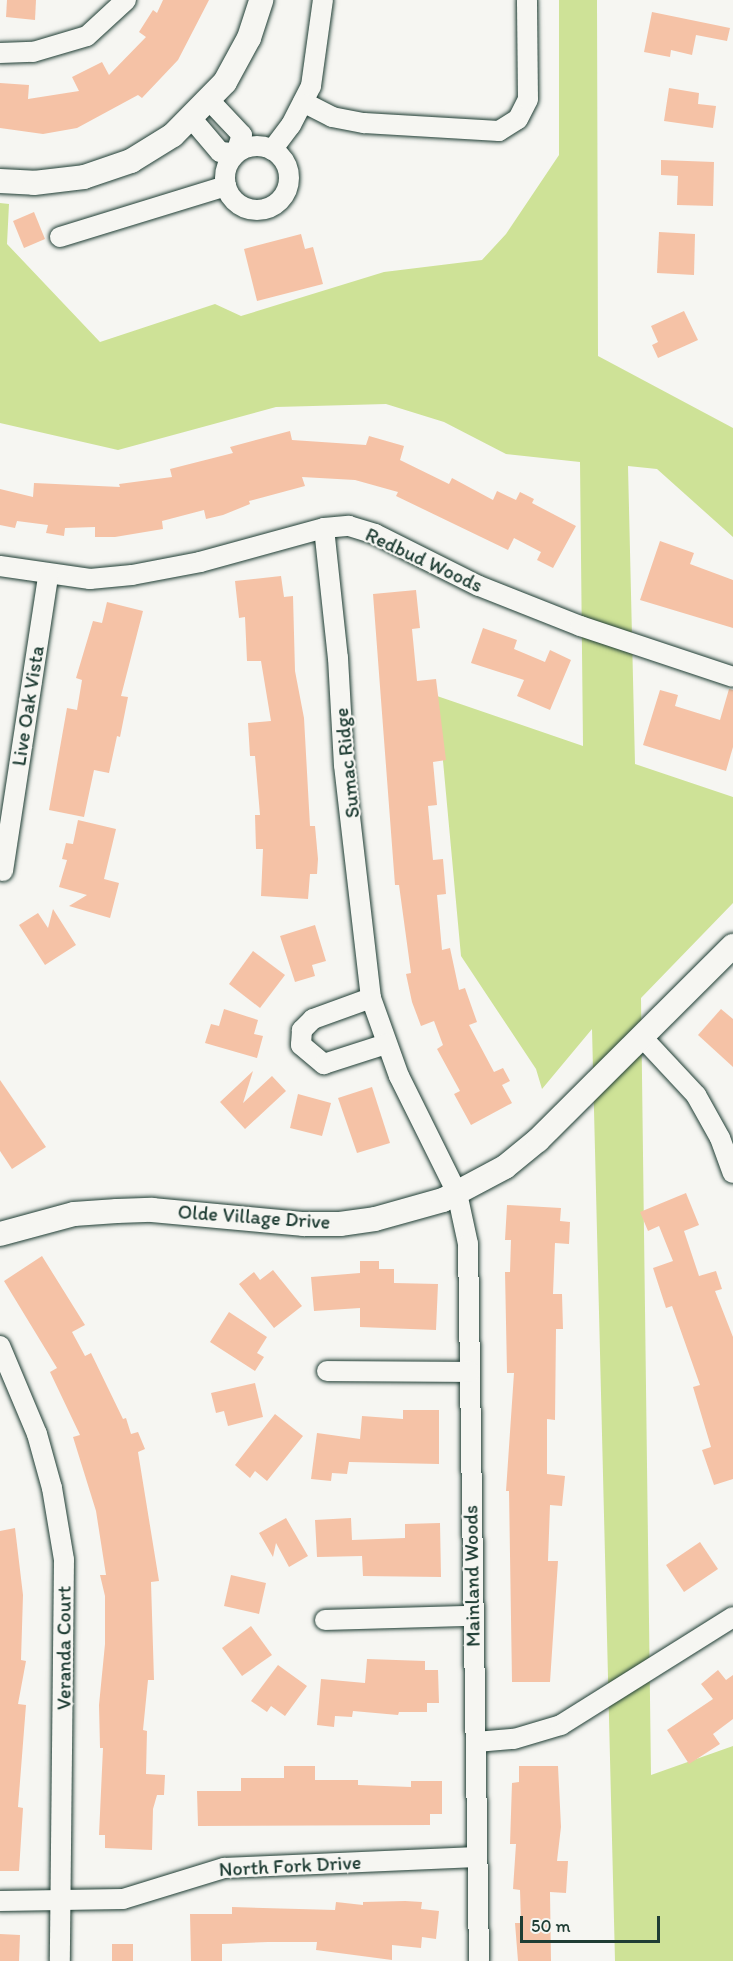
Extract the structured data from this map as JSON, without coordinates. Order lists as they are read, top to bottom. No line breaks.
{"streets":{"street":["Redbud Woods","Live Oak Vista","Sumac Ridge","Olde Village Drive","Mainland Woods","Veranda Court","North Fork Drive"]},"crossings":[["Redbud Woods","Live Oak Vista"],["Redbud Woods","Sumac Ridge"],["Sumac Ridge","Olde Village Drive"],["Sumac Ridge","Mainland Woods"],["Olde Village Drive","Mainland Woods"],["Mainland Woods","North Fork Drive"],["Veranda Court","North Fork Drive"]],"scale_bar":"50 m"}
